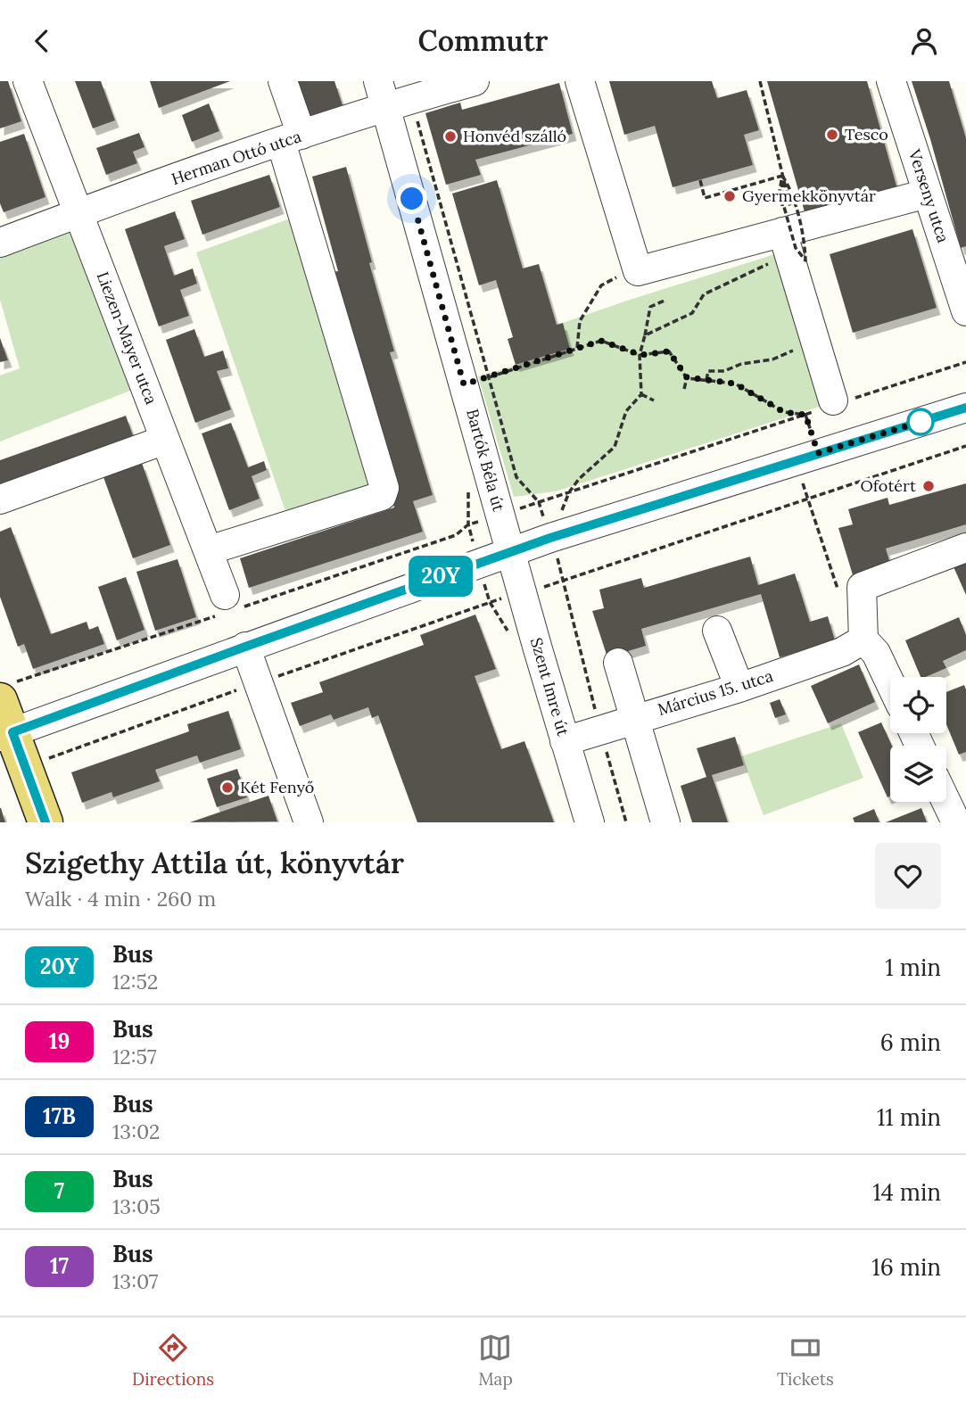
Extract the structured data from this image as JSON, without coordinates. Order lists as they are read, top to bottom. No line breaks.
{"streets":{"street":["Herman Ottó utca","Verseny utca","Liezen-Mayer utca","Bartók Béla út","Szent Imre út","Március 15. utca"]},"crossings":[["Herman Ottó utca","Liezen-Mayer utca"],["Herman Ottó utca","Bartók Béla út"],["Bartók Béla út","Szent Imre út"],["Szent Imre út","Március 15. utca"]],"places":["Tesco","Honvéd szálló","Gyermekkönyvtár","Ofotért","Két Fenyő"],"lines":["bus line 20Y"],"page":{"header":"Commutr","on_map":"20Y","heading":["Szigethy Attila út, könyvtár","Walk · 4 min · 260 m"],"list":[{"mark":"20Y","name":"Bus","note":"12:52","value":"1 min"},{"mark":"19","name":"Bus","note":"12:57","value":"6 min"},{"mark":"17B","name":"Bus","note":"13:02","value":"11 min"},{"mark":"7","name":"Bus","note":"13:05","value":"14 min"},{"mark":"17","name":"Bus","note":"13:07","value":"16 min"}],"tabs":["Directions","Map","Tickets"]}}
